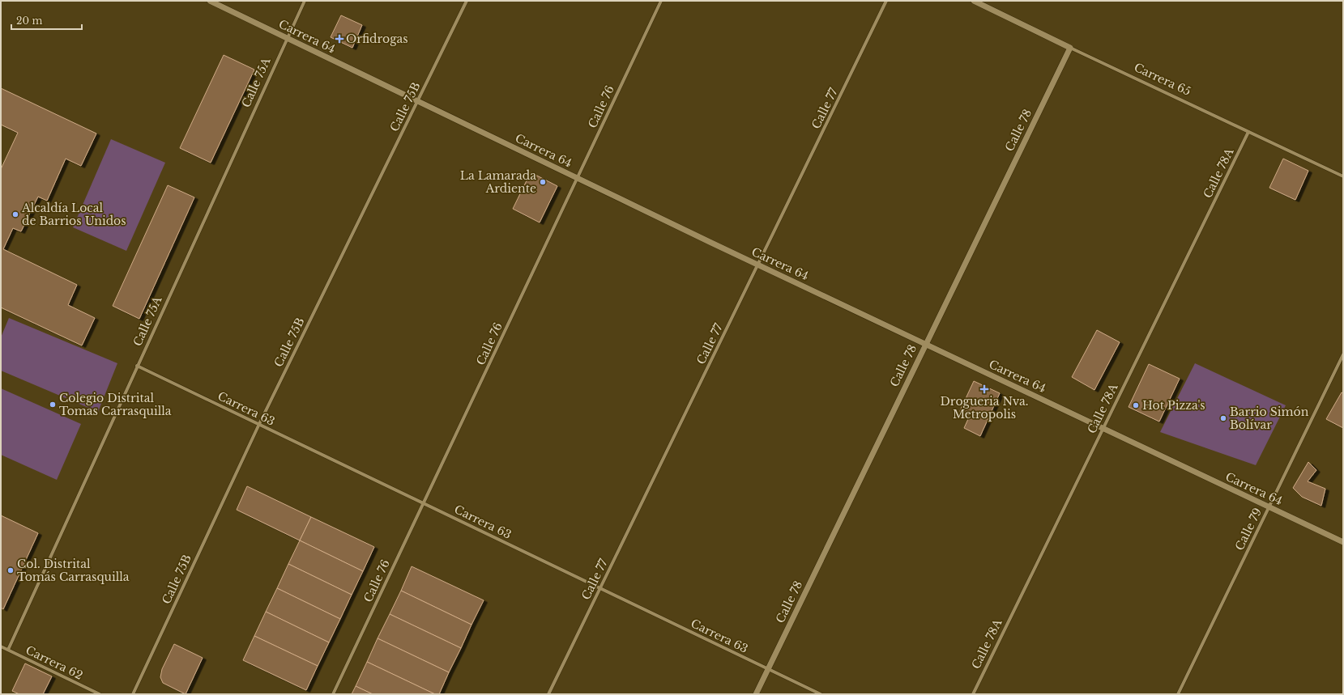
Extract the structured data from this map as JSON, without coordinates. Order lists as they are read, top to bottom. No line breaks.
{"streets":{"street":["Carrera 64","Carrera 65","Calle 75A","Calle 75B","Calle 76","Calle 77","Calle 78","Calle 78A","Carrera 63","Calle 79","Carrera 62"]},"crossings":[["Carrera 64","Calle 75A"],["Carrera 64","Calle 75B"],["Carrera 64","Calle 76"],["Carrera 64","Calle 77"],["Carrera 64","Calle 78"],["Carrera 64","Calle 78A"],["Carrera 64","Calle 79"],["Carrera 65","Calle 78"],["Carrera 65","Calle 78A"],["Calle 75A","Carrera 63"],["Calle 75A","Carrera 62"],["Calle 75B","Carrera 63"],["Calle 76","Carrera 63"],["Calle 77","Carrera 63"],["Calle 78","Carrera 63"]],"places":{"health":["Orfidrogas","Drogueria Nva. Metropolis"],"other":["La Lamarada Ardiente","Alcaldía Local de Barrios Unidos","Colegio Distrital Tomas Carrasquilla","Hot Pizza's","Barrio Simón Bolívar","Col. Distrital Tomás Carrasquilla"]},"scale_bar":"20 m"}
